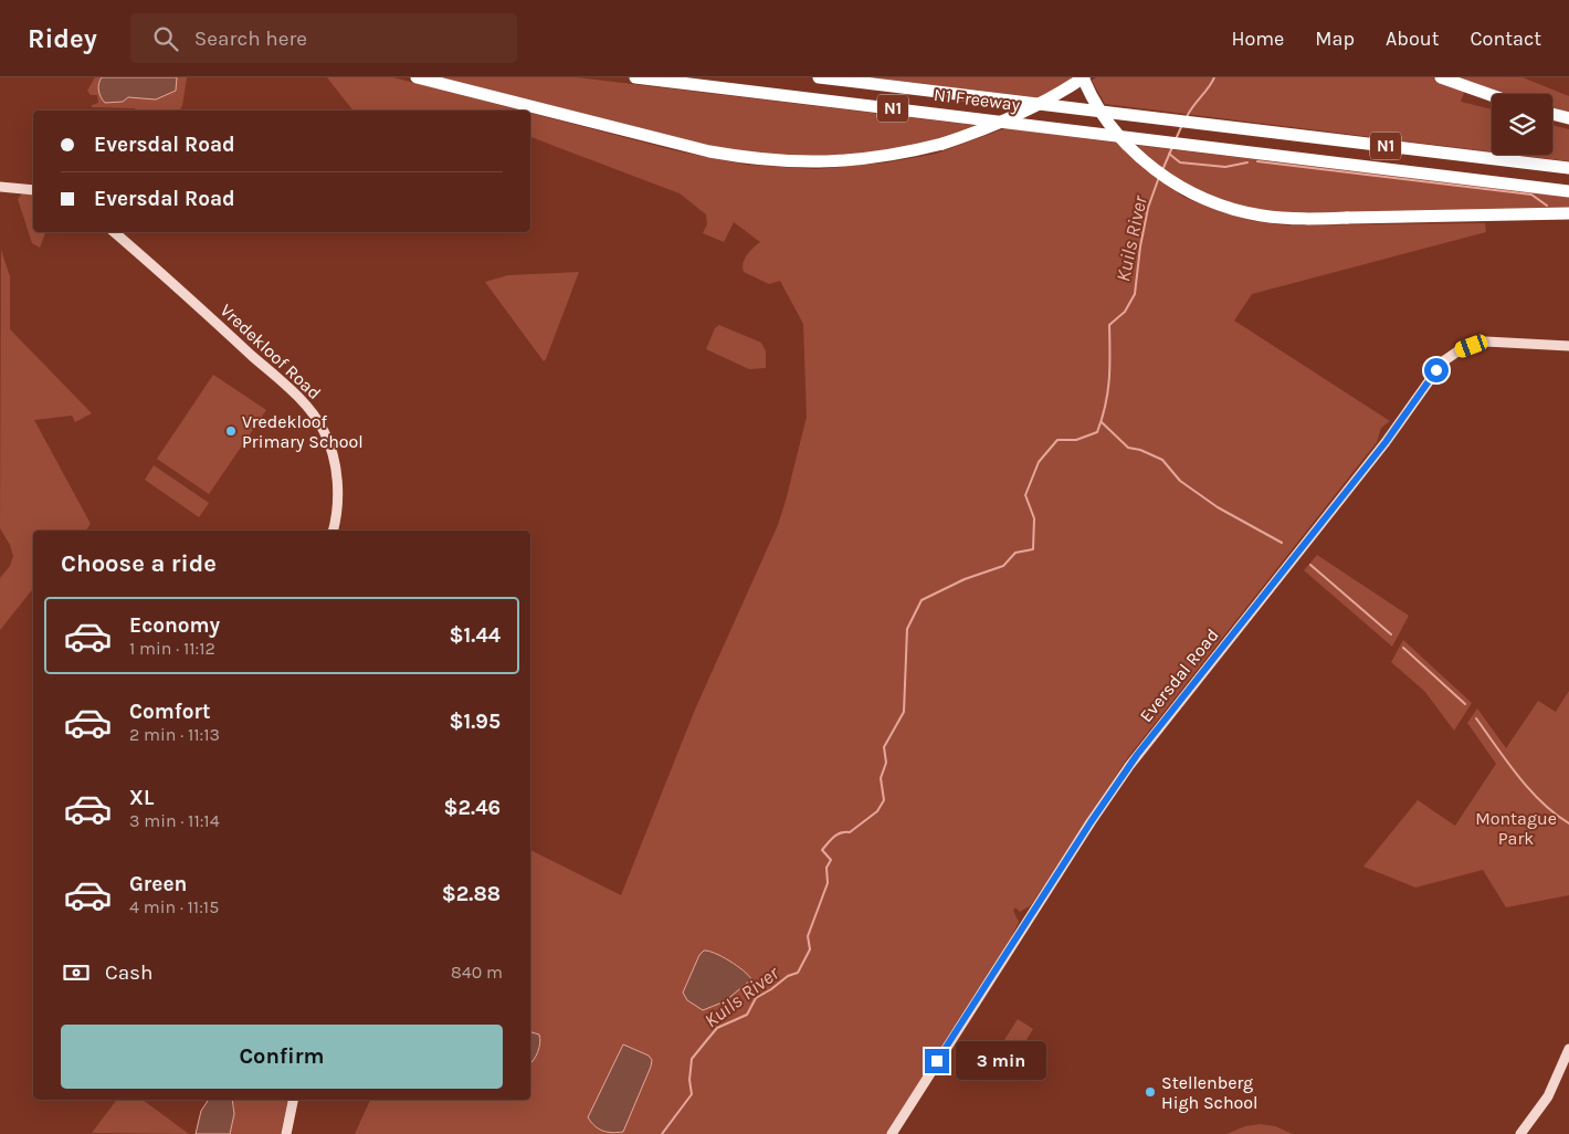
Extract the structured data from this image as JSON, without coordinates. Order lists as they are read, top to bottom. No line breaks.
{"streets":{"highway":["N1 Freeway","N1"],"main road":["Vredekloof Road","Eversdal Road"]},"water":["Kuils River"],"parks":["Montague Park"],"places":["Vredekloof Primary School","Stellenberg High School"],"page":{"header":"Ridey","search":"Search here","nav":["Home","Map","About","Contact"],"banner":["Eversdal Road","Eversdal Road"],"heading":"Choose a ride","list":[{"name":"Economy","note":"1 min · 11:12","value":"$1.44"},{"name":"Comfort","note":"2 min · 11:13","value":"$1.95"},{"name":"XL","note":"3 min · 11:14","value":"$2.46"},{"name":"Green","note":"4 min · 11:15","value":"$2.88"}],"pay":["Cash","840 m"],"buttons":"Confirm","bubble":"3 min"}}
